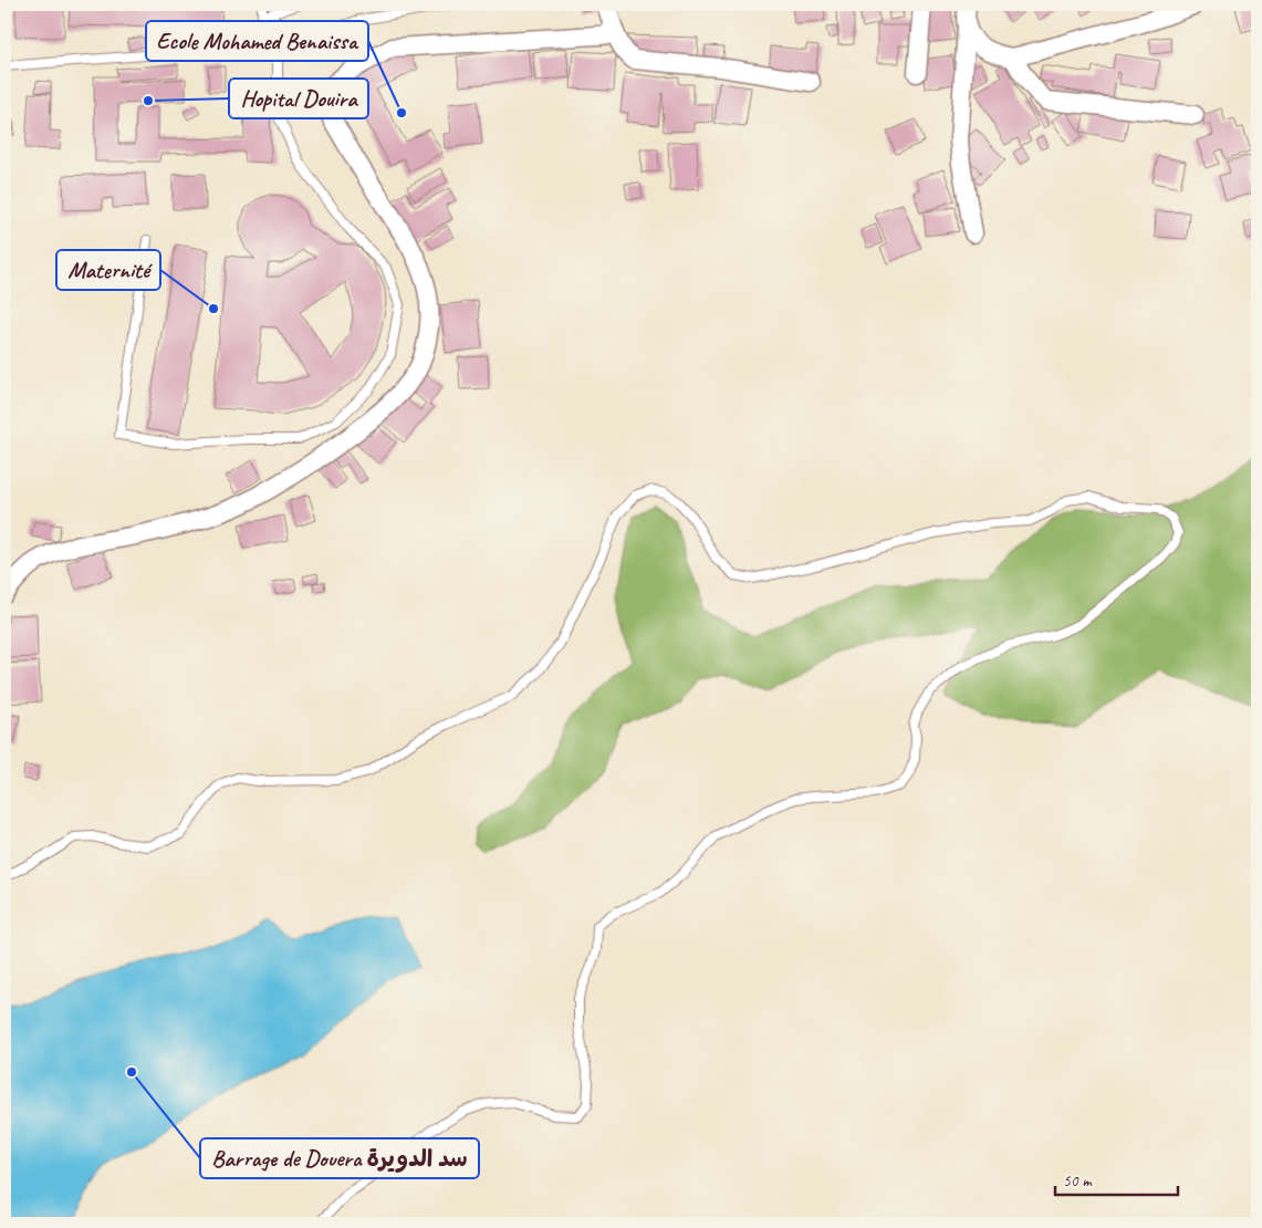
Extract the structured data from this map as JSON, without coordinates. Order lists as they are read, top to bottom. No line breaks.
{"places":["Hopital Douira","Ecole Mohamed Benaissa","Maternité","Barrage de Douera سد الدويرة"],"scale_bar":"50 m"}
